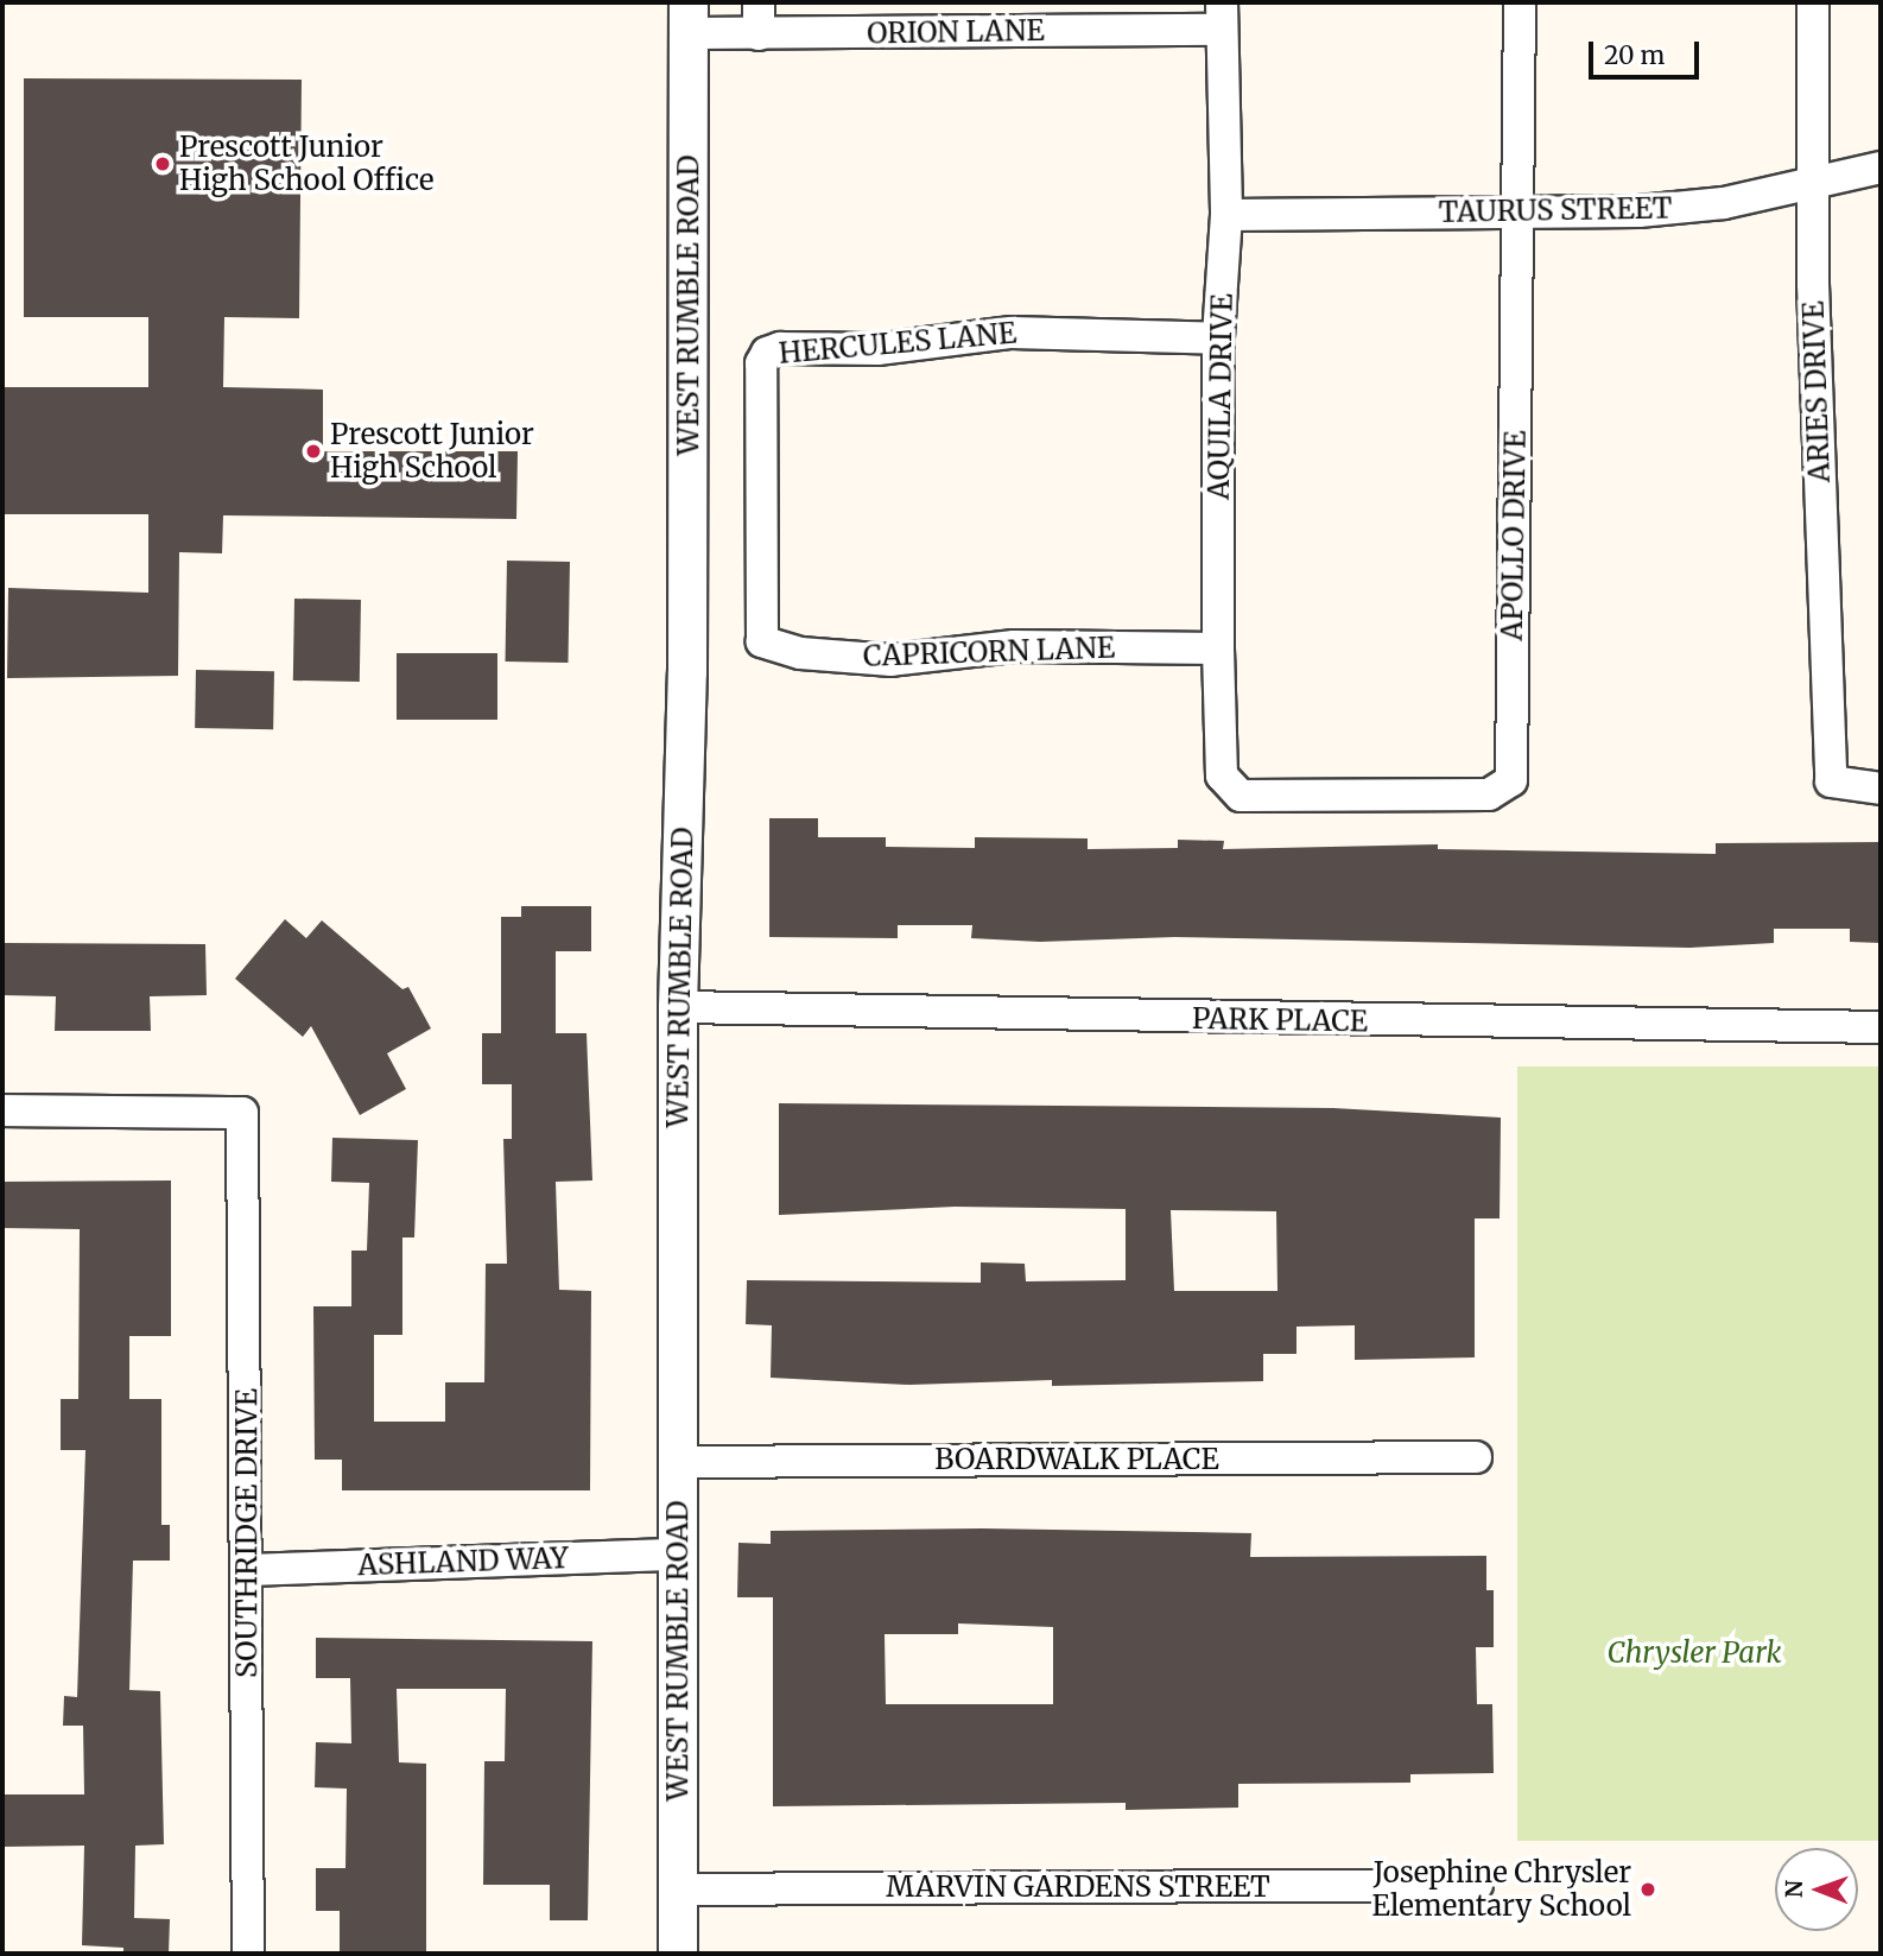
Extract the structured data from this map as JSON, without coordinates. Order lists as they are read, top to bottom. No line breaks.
{"streets":{"street":["ORION LANE","TAURUS STREET","WEST RUMBLE ROAD","HERCULES LANE","ARIES DRIVE","AQUILA DRIVE","APOLLO DRIVE","CAPRICORN LANE","PARK PLACE","BOARDWALK PLACE","SOUTHRIDGE DRIVE","ASHLAND WAY","MARVIN GARDENS STREET"]},"crossings":[["ORION LANE","WEST RUMBLE ROAD"],["ORION LANE","AQUILA DRIVE"],["TAURUS STREET","ARIES DRIVE"],["TAURUS STREET","AQUILA DRIVE"],["TAURUS STREET","APOLLO DRIVE"],["WEST RUMBLE ROAD","PARK PLACE"],["WEST RUMBLE ROAD","BOARDWALK PLACE"],["WEST RUMBLE ROAD","ASHLAND WAY"],["WEST RUMBLE ROAD","MARVIN GARDENS STREET"],["HERCULES LANE","AQUILA DRIVE"],["HERCULES LANE","CAPRICORN LANE"],["AQUILA DRIVE","APOLLO DRIVE"],["AQUILA DRIVE","CAPRICORN LANE"],["SOUTHRIDGE DRIVE","ASHLAND WAY"]],"parks":["Chrysler Park"],"places":["Prescott Junior High School Office","Prescott Junior High School","Josephine Chrysler Elementary School"],"scale_bar":"20 m","north":"left"}
